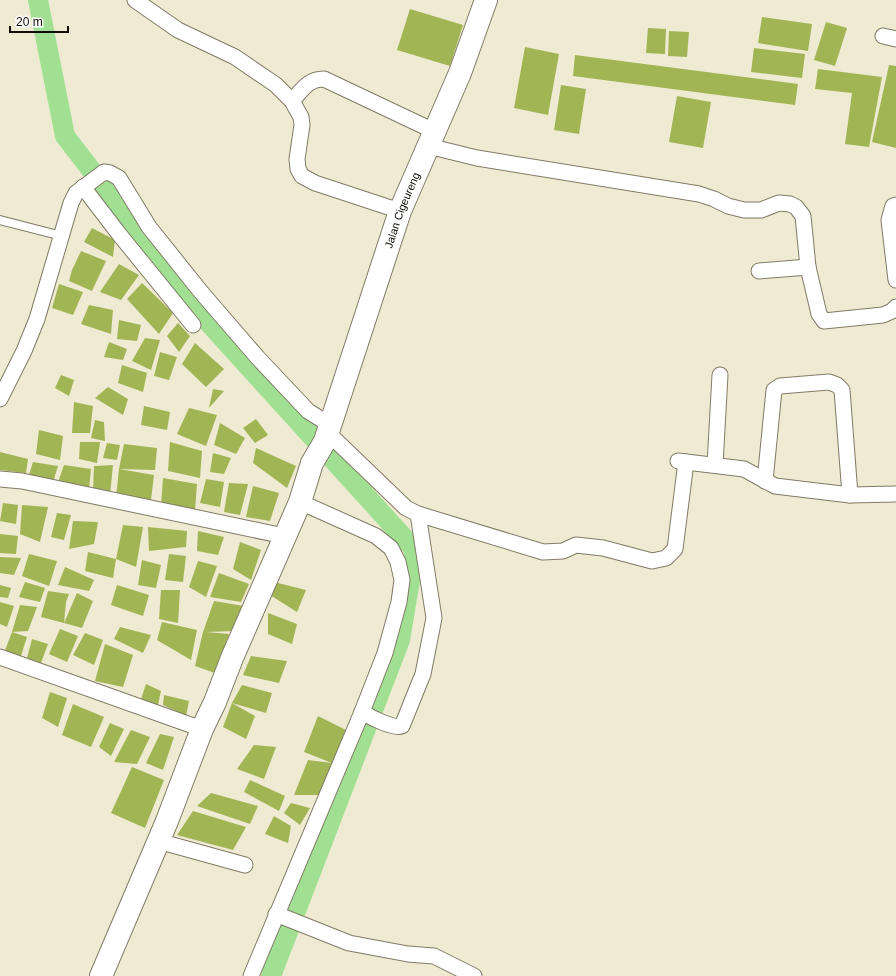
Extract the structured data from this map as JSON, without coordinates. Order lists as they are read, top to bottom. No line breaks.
{"streets":{"street":["Jalan Cigeureng"]},"scale_bar":"20 m"}
